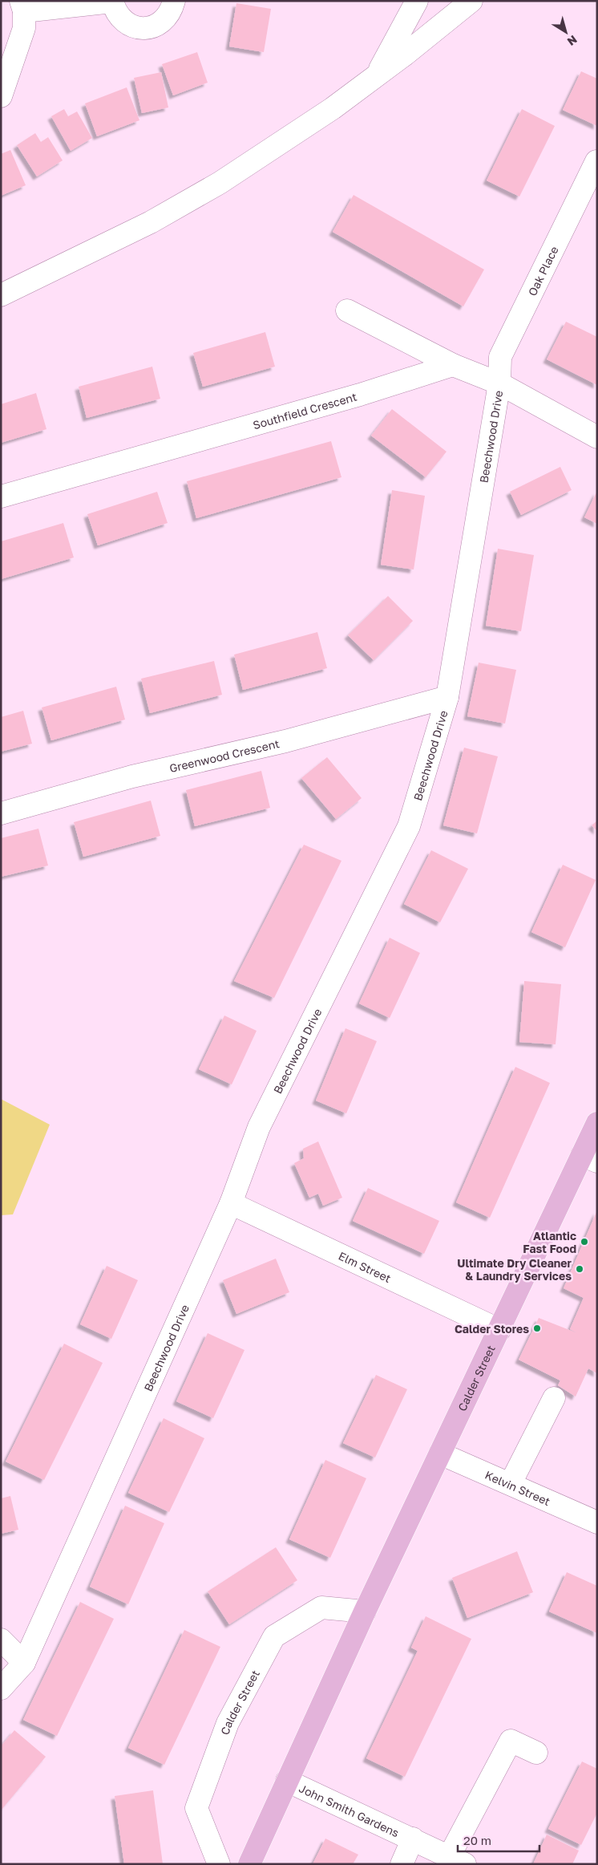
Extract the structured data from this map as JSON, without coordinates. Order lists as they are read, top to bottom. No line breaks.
{"streets":{"main road":["Calder Street"],"street":["Oak Place","Southfield Crescent","Beechwood Drive","Greenwood Crescent","Elm Street","Kelvin Street","John Smith Gardens"]},"crossings":[["Oak Place","Beechwood Drive"],["Beechwood Drive","Greenwood Crescent"],["Beechwood Drive","Elm Street"],["Elm Street","Calder Street"],["Calder Street","Kelvin Street"],["Calder Street","John Smith Gardens"]],"places":["Atlantic Fast Food","Ultimate Dry Cleaner & Laundry Services","Calder Stores"],"scale_bar":"20 m","north":"bottom right"}
